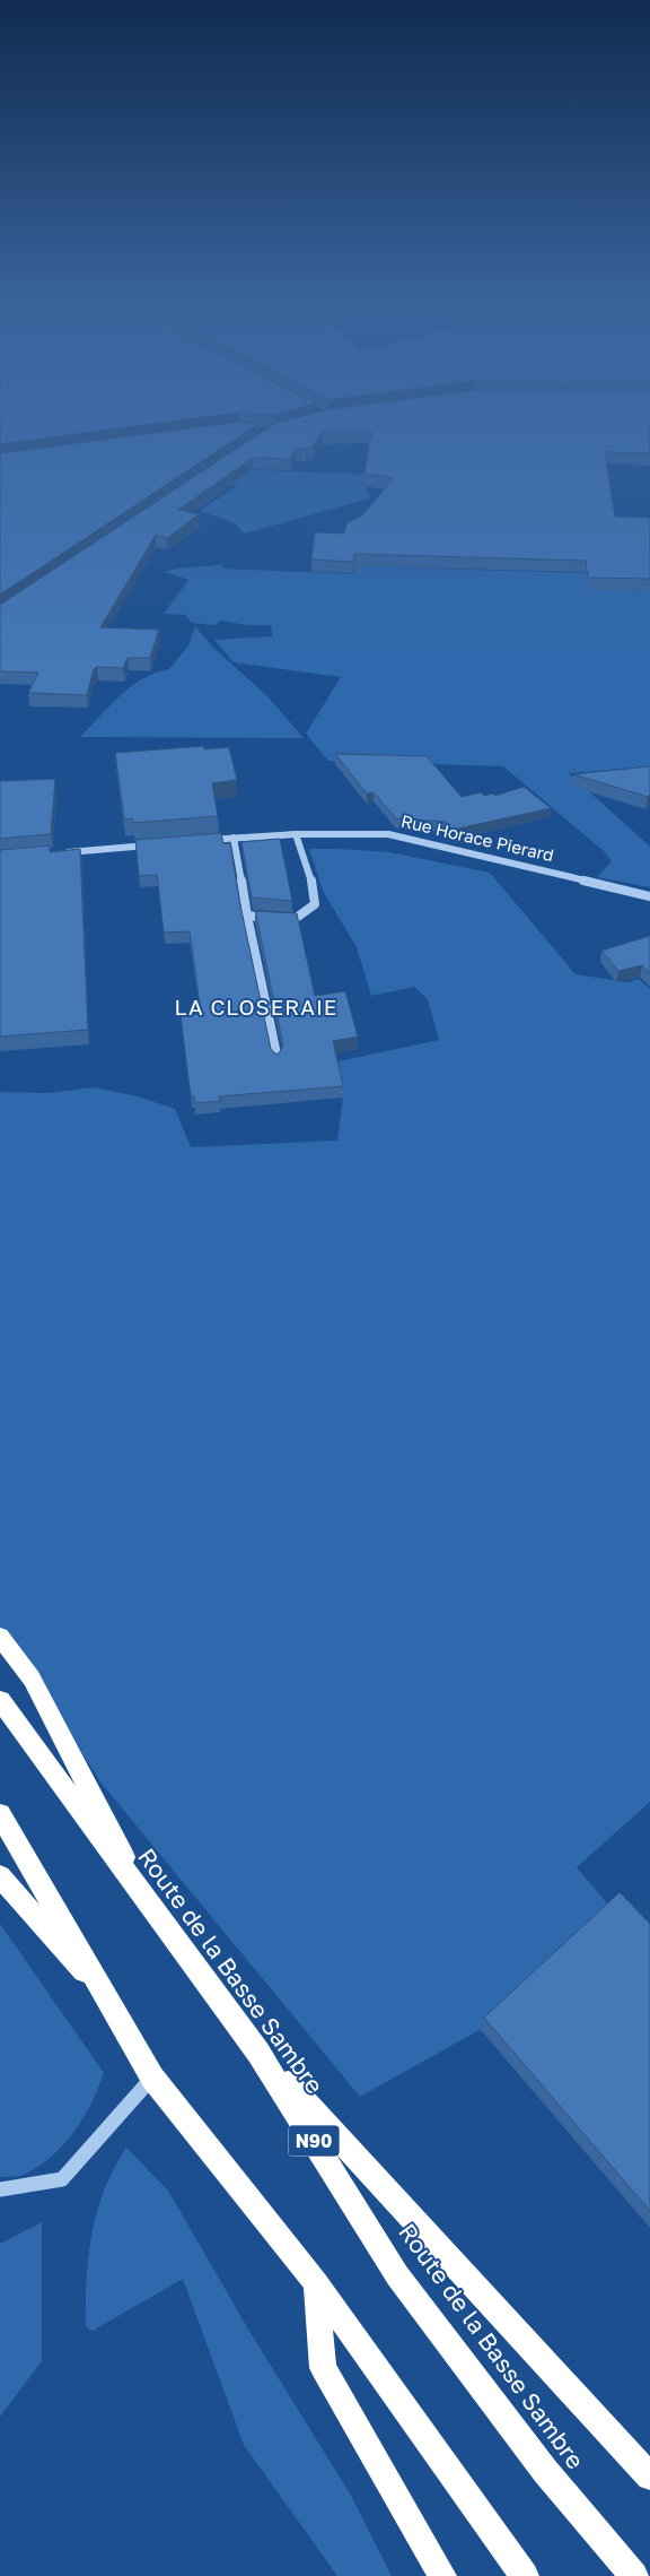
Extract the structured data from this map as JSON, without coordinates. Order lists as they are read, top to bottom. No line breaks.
{"streets":{"highway":["Route de la Basse Sambre","N90"],"street":["Rue Horace Pierard"]},"districts":["LA CLOSERAIE"]}
